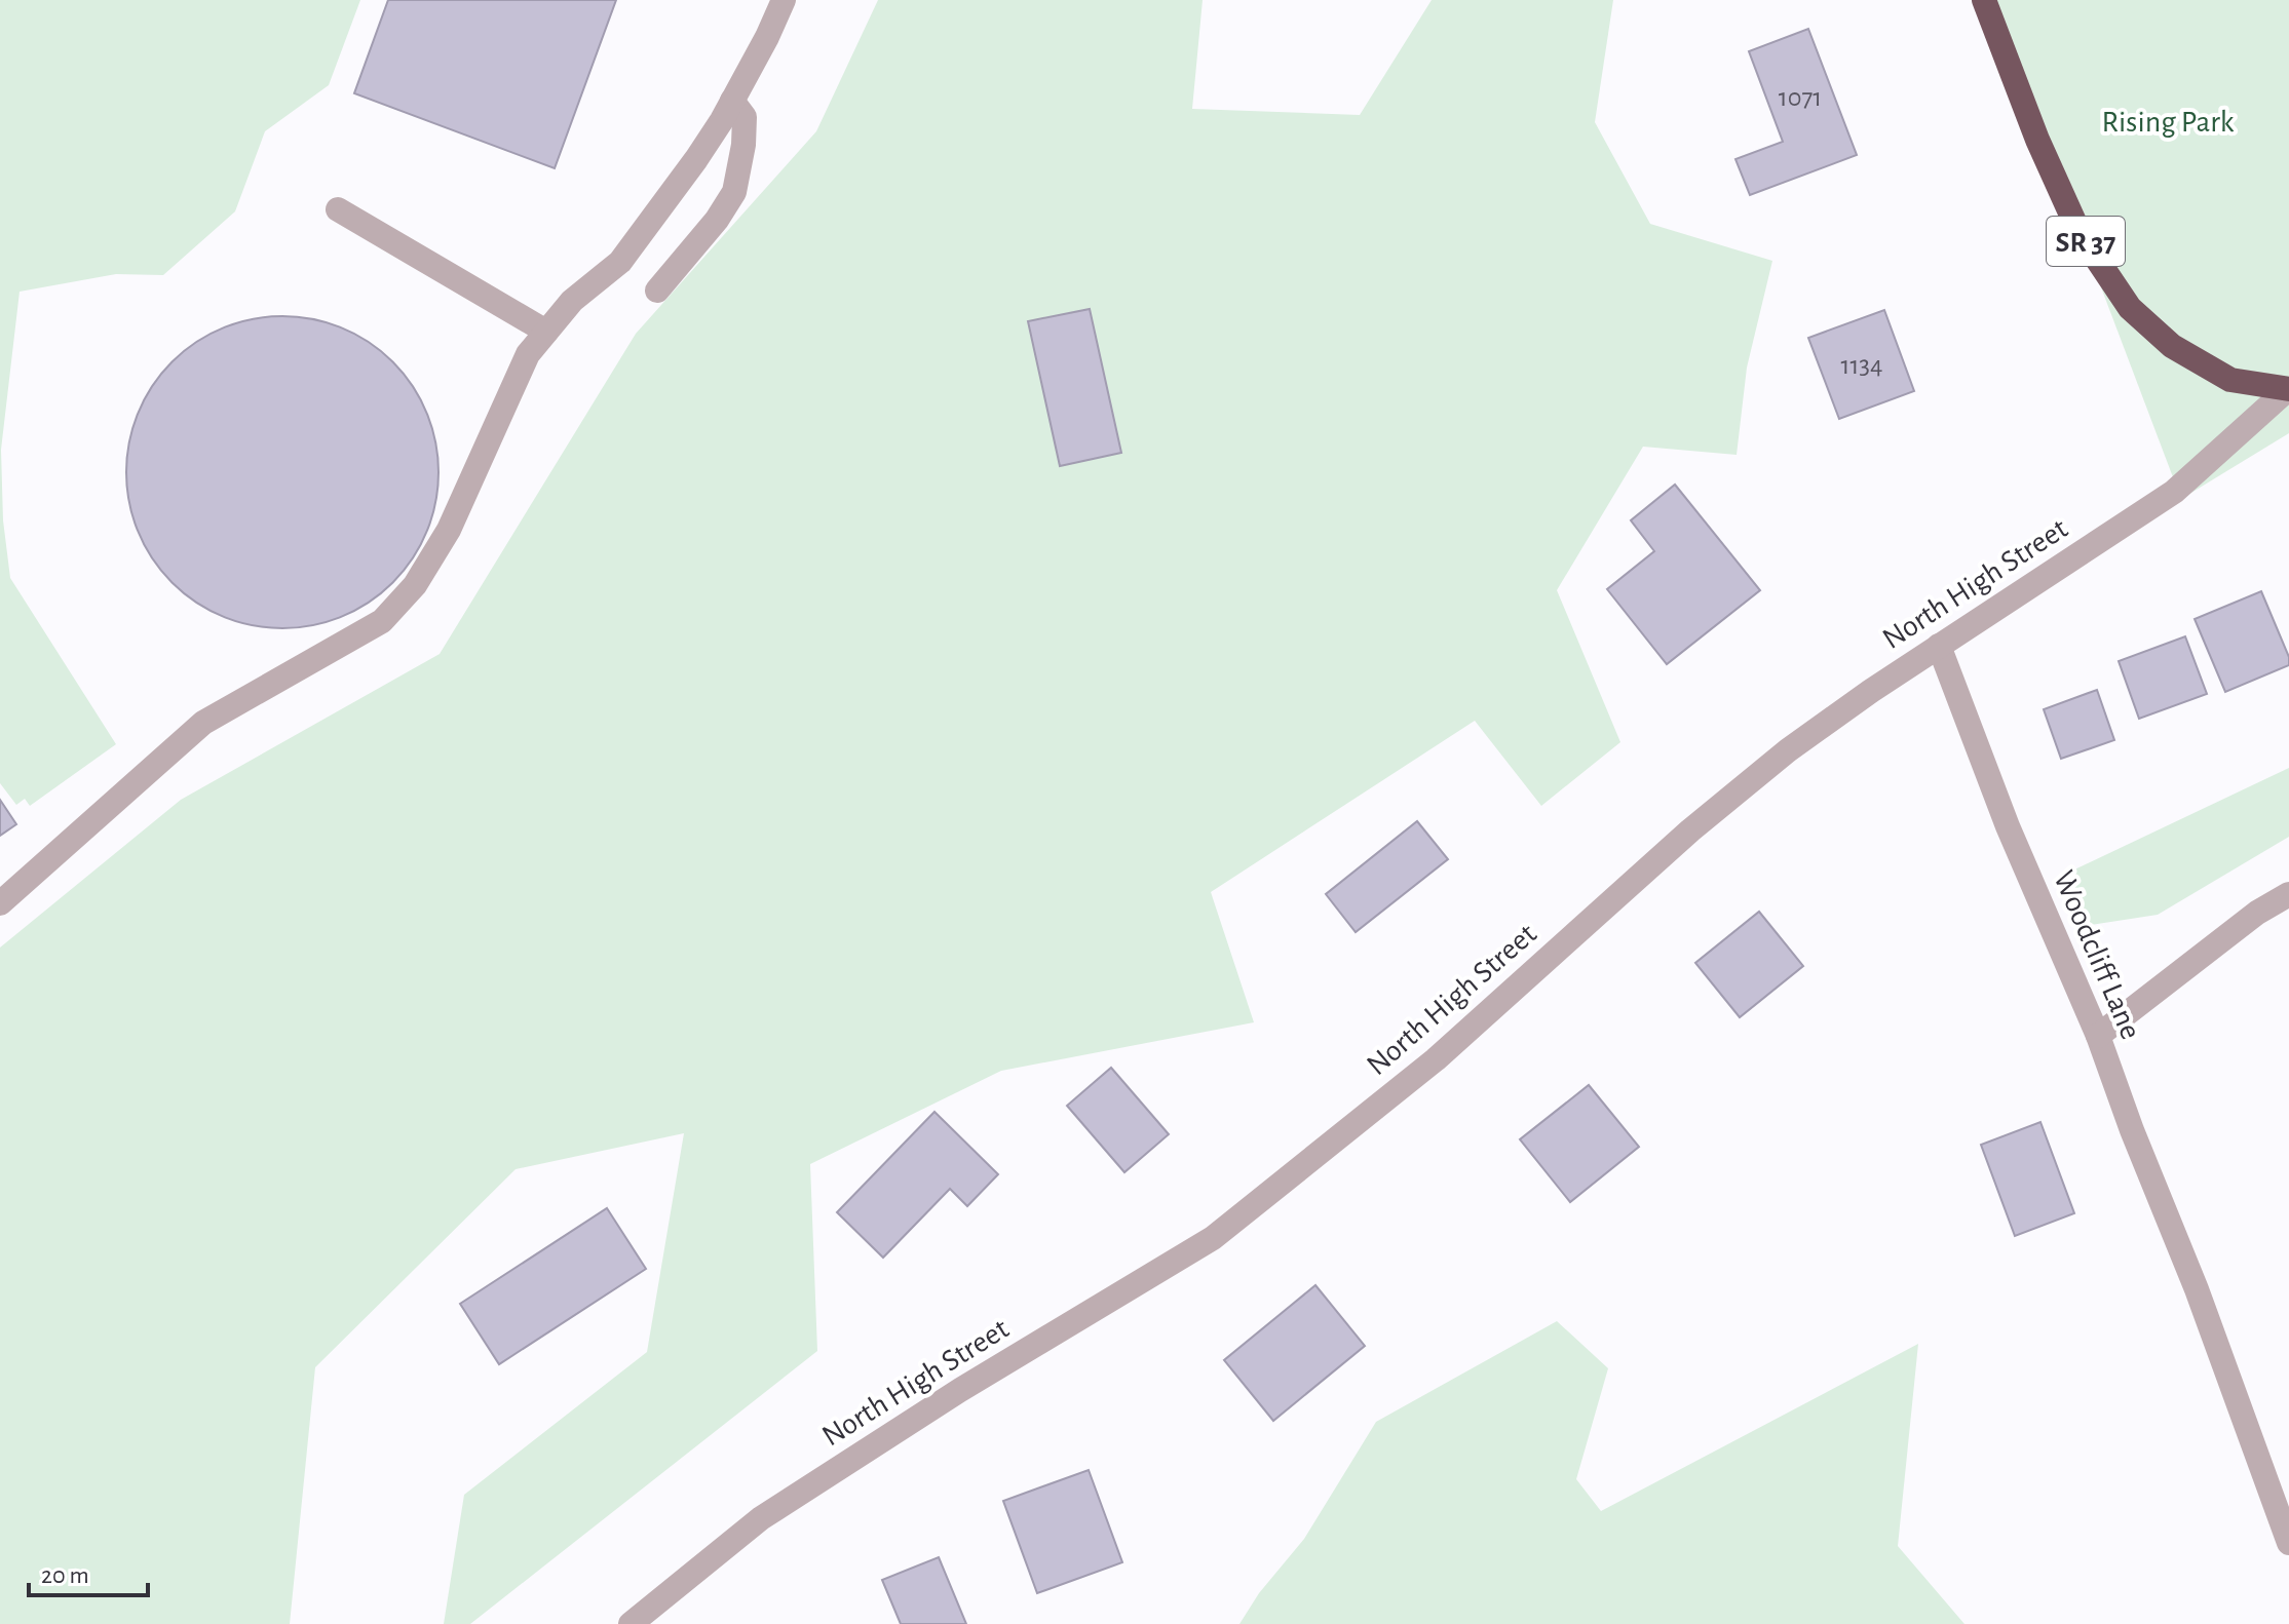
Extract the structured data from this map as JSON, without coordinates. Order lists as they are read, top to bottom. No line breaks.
{"streets":{"highway":["SR 37"],"street":["North High Street","Woodcliff Lane"]},"crossings":[["SR 37","North High Street"],["North High Street","Woodcliff Lane"]],"parks":["Rising Park"],"house_numbers":["1071","1134"],"scale_bar":"20 m"}
